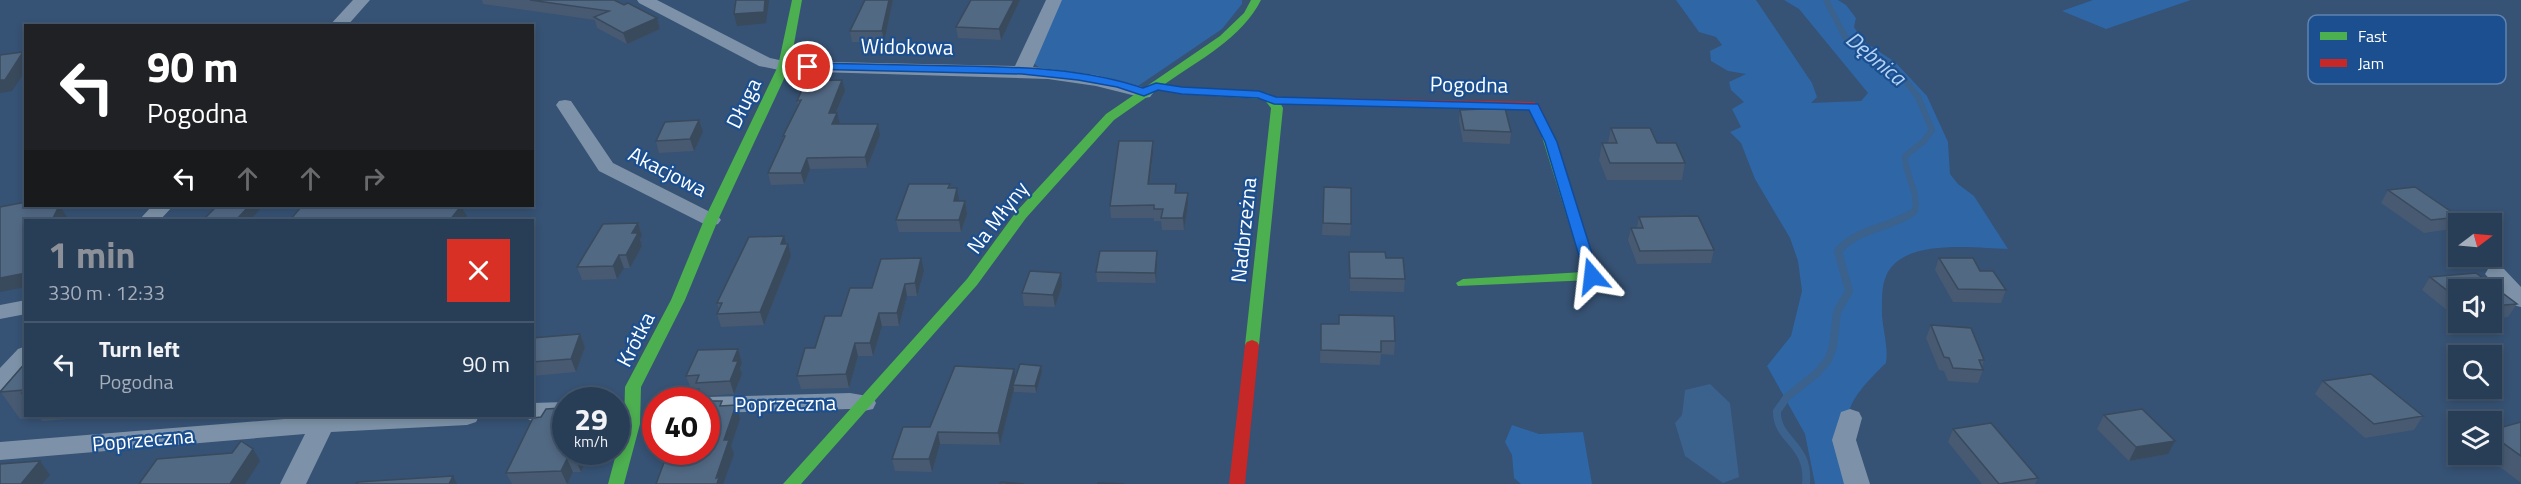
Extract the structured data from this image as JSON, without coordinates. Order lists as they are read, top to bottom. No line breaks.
{"streets":{"street":["Widokowa","Pogodna","Długa","Akacjowa","Na Młyny","Nadbrzeżna","Krótka","Poprzeczna"]},"crossings":[["Widokowa","Długa"],["Widokowa","Na Młyny"],["Pogodna","Nadbrzeżna"],["Długa","Akacjowa"],["Długa","Krótka"],["Akacjowa","Krótka"],["Na Młyny","Poprzeczna"]],"water":["Dębnica"],"legend":["Fast","Jam"],"north":"right","page":{"turn":["90 m","Pogodna"],"heading":["1 min","330 m · 12:33"],"list":[{"name":"Turn left","note":"Pogodna","value":"90 m"}],"speed":"29 km/h","limit":"40"}}
